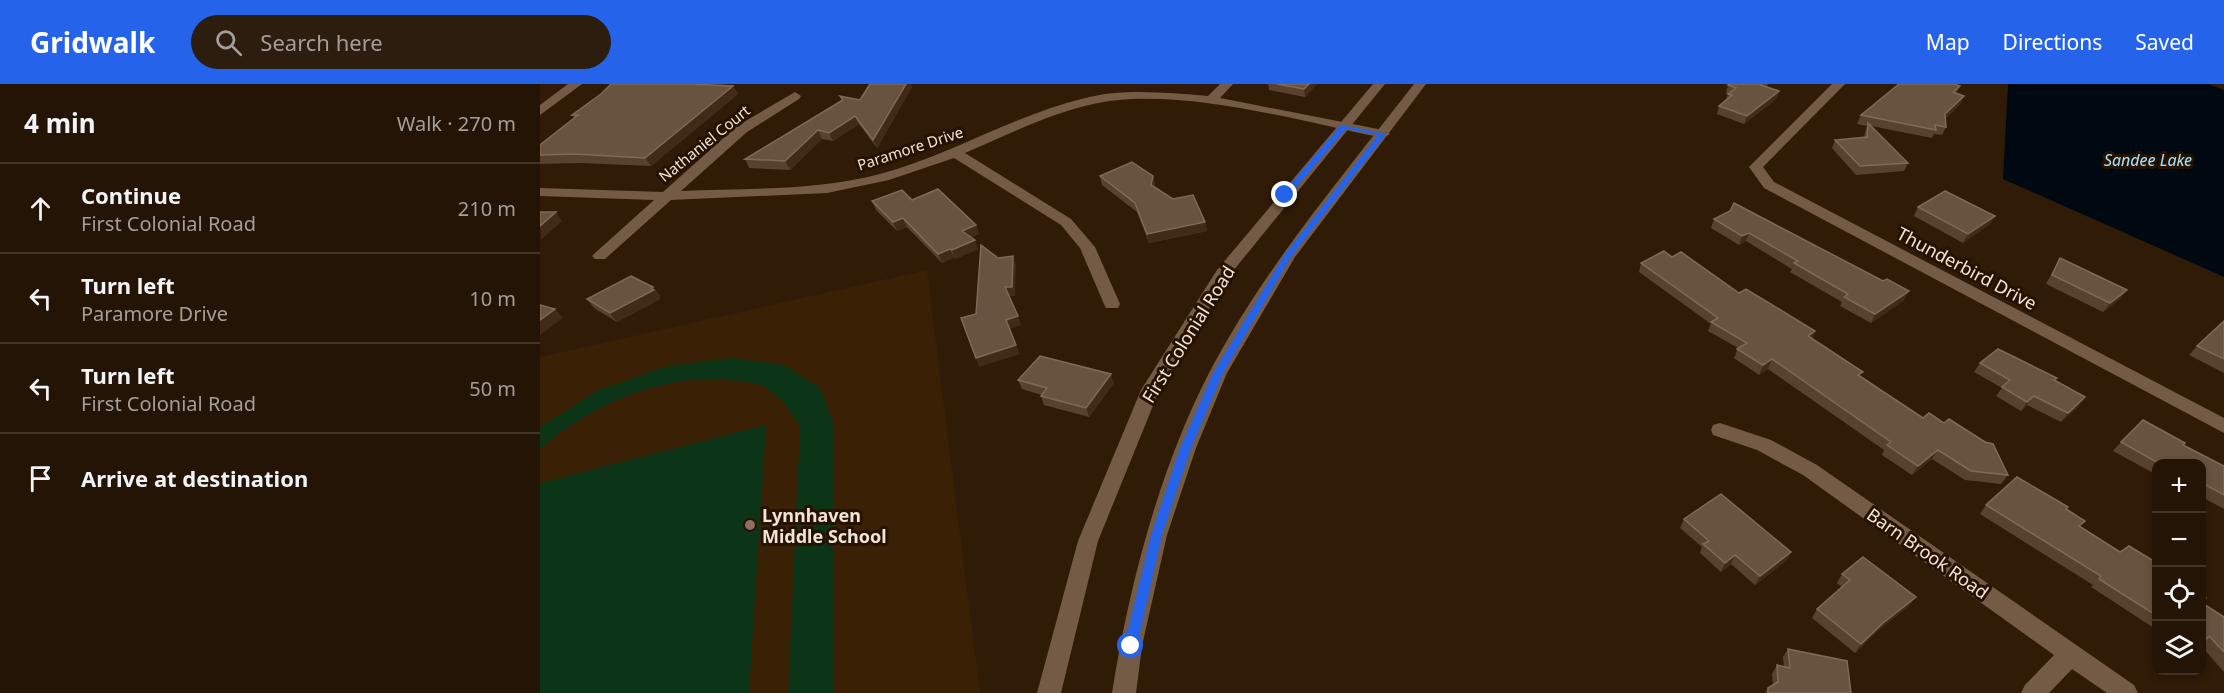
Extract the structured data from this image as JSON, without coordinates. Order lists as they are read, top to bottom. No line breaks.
{"streets":{"street":["Nathaniel Court","Paramore Drive","Thunderbird Drive","First Colonial Road","Barn Brook Road"]},"crossings":[["Nathaniel Court","Paramore Drive"],["Paramore Drive","First Colonial Road"]],"water":["Sandee Lake"],"places":["Lynnhaven Middle School"],"page":{"header":"Gridwalk","search":"Search here","nav":["Map","Directions","Saved"],"heading":["4 min","Walk · 270 m"],"list":[["Continue","First Colonial Road","210 m"],["Turn left","Paramore Drive","10 m"],["Turn left","First Colonial Road","50 m"],"Arrive at destination"],"map_buttons":["+","−"]}}
